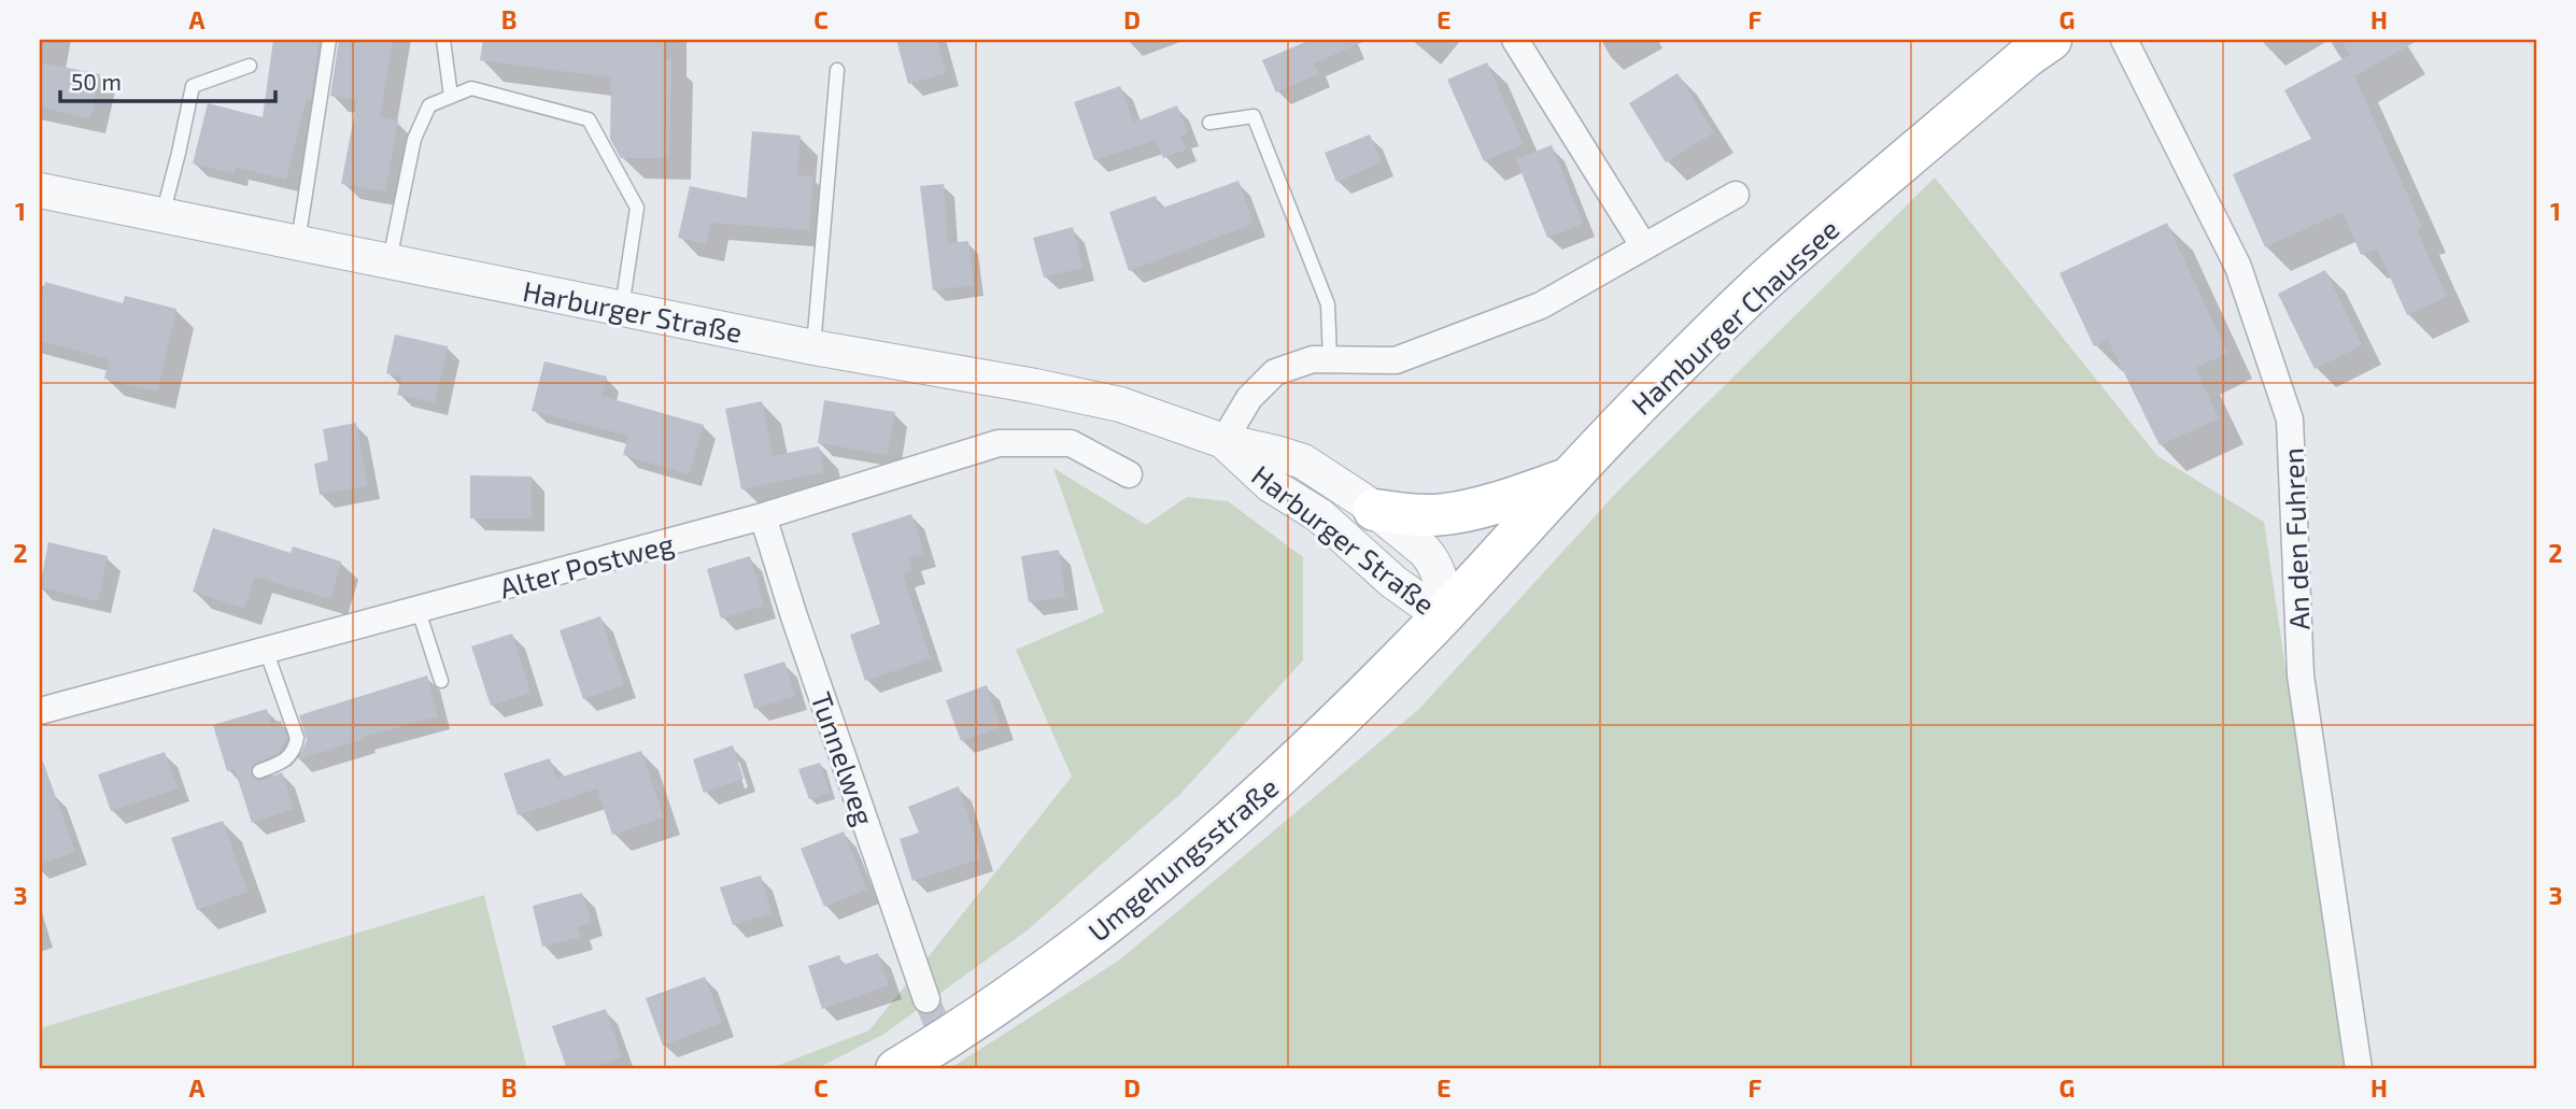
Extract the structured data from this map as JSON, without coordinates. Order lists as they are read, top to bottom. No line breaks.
{"streets":{"main road":["Hamburger Chaussee","Umgehungsstraße"],"street":["Harburger Straße","An den Fuhren","Alter Postweg","Tunnelweg"]},"crossings":[["Harburger Straße","Hamburger Chaussee"],["Harburger Straße","Umgehungsstraße"],["Hamburger Chaussee","Umgehungsstraße"],["Alter Postweg","Tunnelweg"]],"scale_bar":"50 m","grid":{"columns":["A","B","C","D","E","F","G","H"],"rows":["1","2","3"]}}
